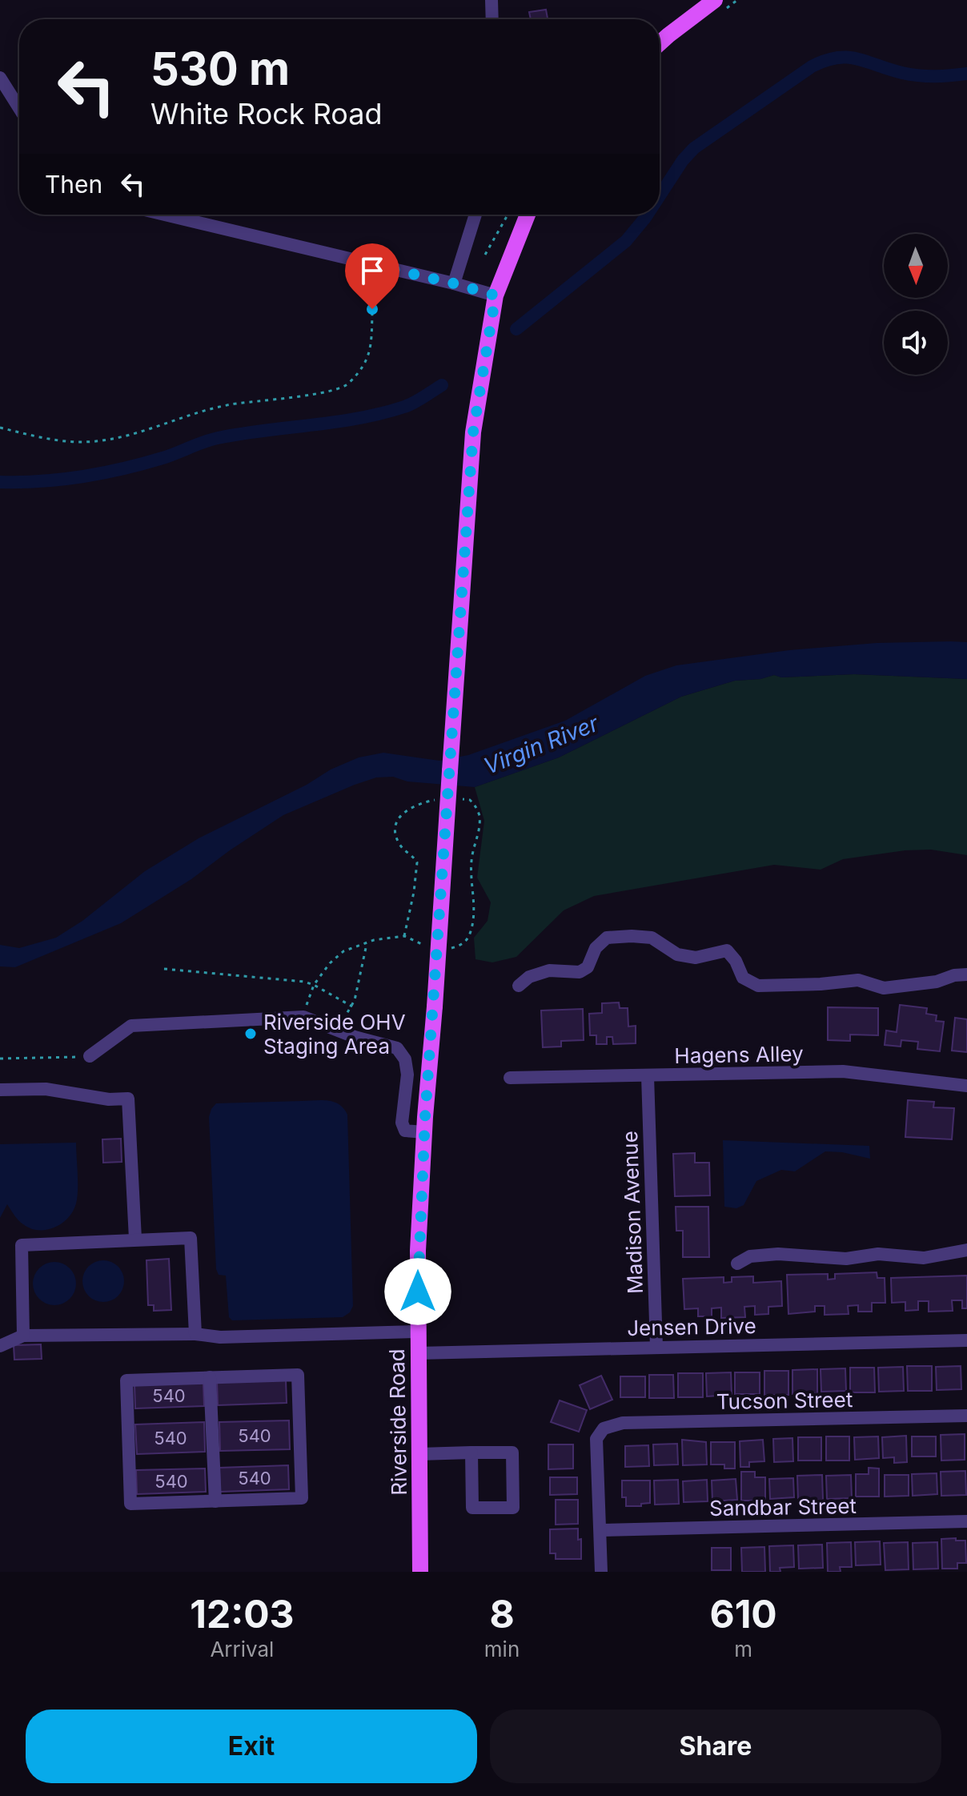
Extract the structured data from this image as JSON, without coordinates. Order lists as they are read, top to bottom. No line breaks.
{"streets":{"main road":["Riverside Road"],"street":["Hagens Alley","Madison Avenue","Jensen Drive","Tucson Street","Sandbar Street"]},"crossings":[["Hagens Alley","Madison Avenue"],["Madison Avenue","Jensen Drive"],["Jensen Drive","Riverside Road"],["Tucson Street","Sandbar Street"]],"water":["Virgin River"],"places":["Riverside OHV Staging Area"],"house_numbers":["540","540","540","540","540"],"north":"bottom","page":{"turn":["530 m","White Rock Road"],"then":"Then","eta":["12:03","Arrival","8","min","610","m"],"buttons":["Exit","Share"]}}
